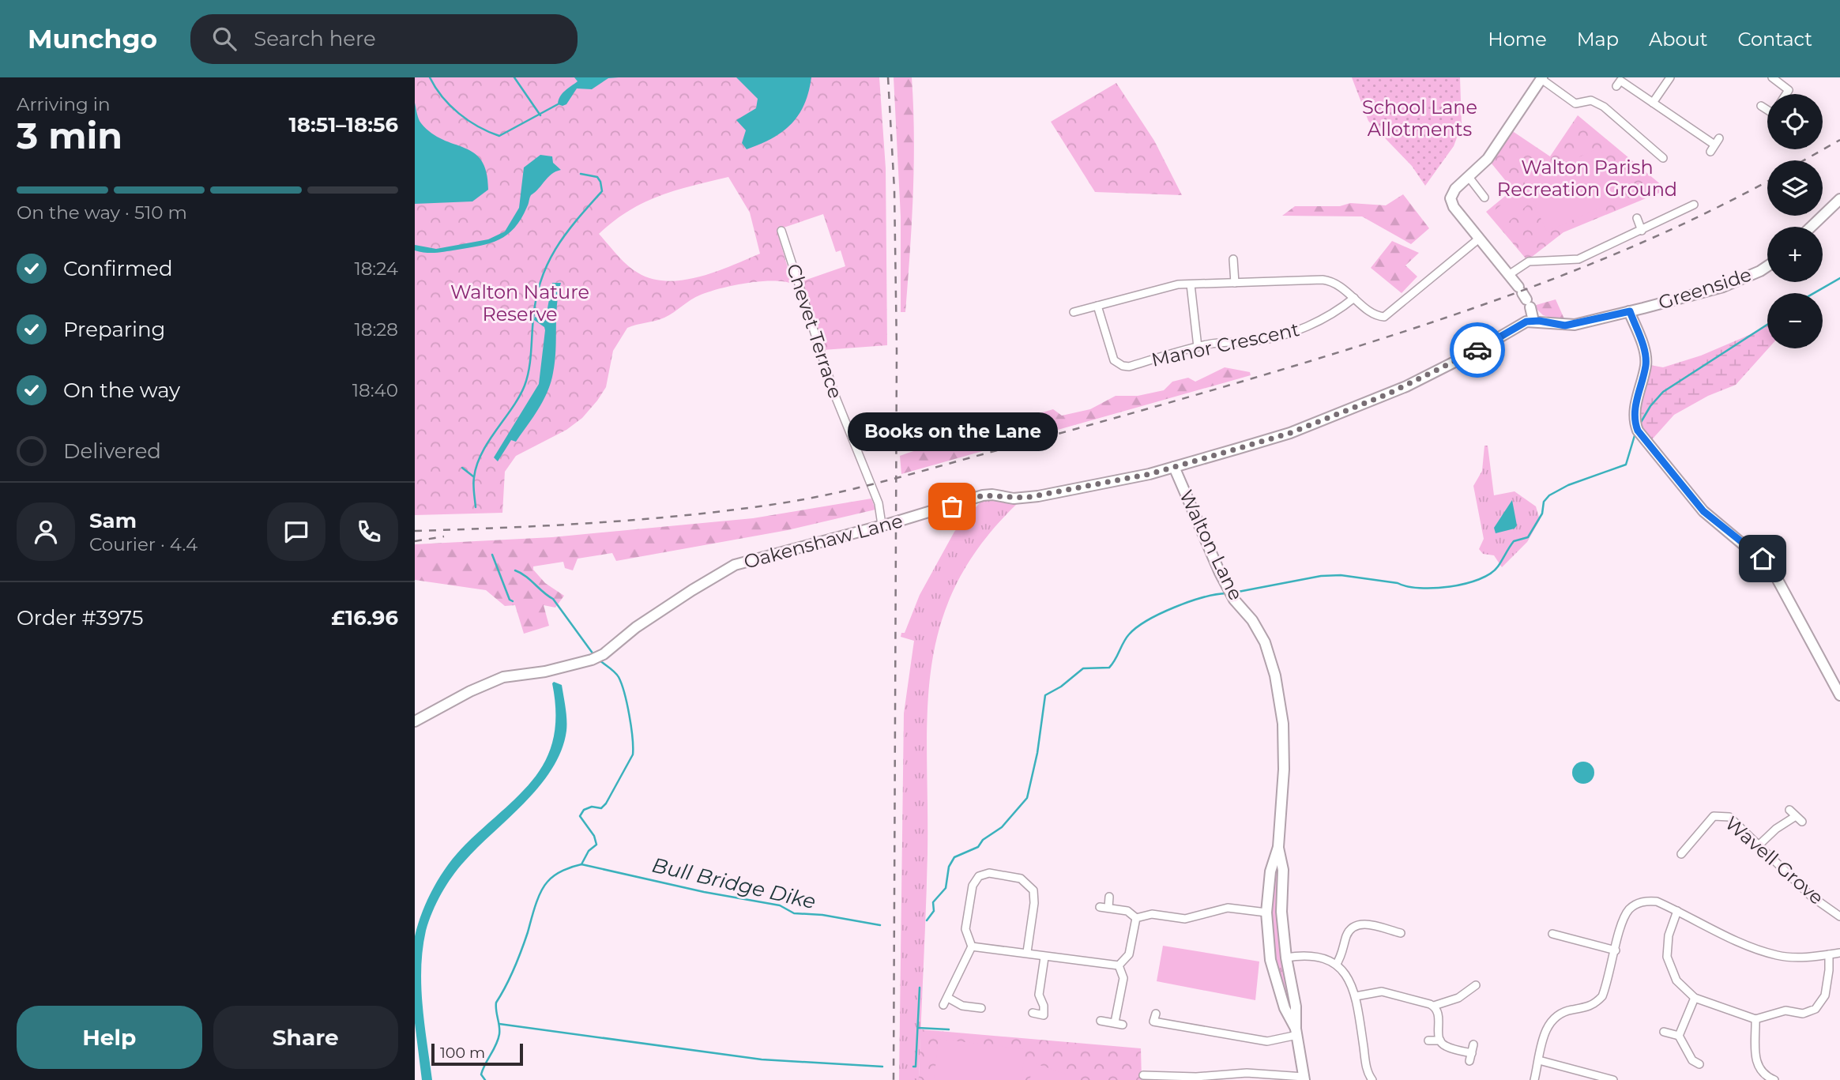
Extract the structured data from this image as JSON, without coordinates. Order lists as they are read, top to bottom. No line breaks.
{"streets":{"street":["Greenside","Chevet Terrace","Manor Crescent","Oakenshaw Lane","Walton Lane","Wavell Grove"]},"crossings":[["Greenside","Oakenshaw Lane"],["Chevet Terrace","Oakenshaw Lane"],["Oakenshaw Lane","Walton Lane"]],"water":["Bull Bridge Dike"],"parks":["School Lane Allotments","Walton Parish Recreation Ground","Walton Nature Reserve"],"places":["Books on the Lane"],"scale_bar":"100 m","page":{"header":"Munchgo","search":"Search here","nav":["Home","Map","About","Contact"],"heading":["3 min","Arriving in","18:51–18:56"],"panel":["Sam","Courier · 4.4","Order #3975","£16.96"],"map_buttons":["+","−"],"bar":"On the way · 510 m","list":[["Confirmed","18:24"],["Preparing","18:28"],["On the way","18:40"],"Delivered"],"bubble":"Books on the Lane","buttons":["Help","Share"],"scale":"100 m"}}
